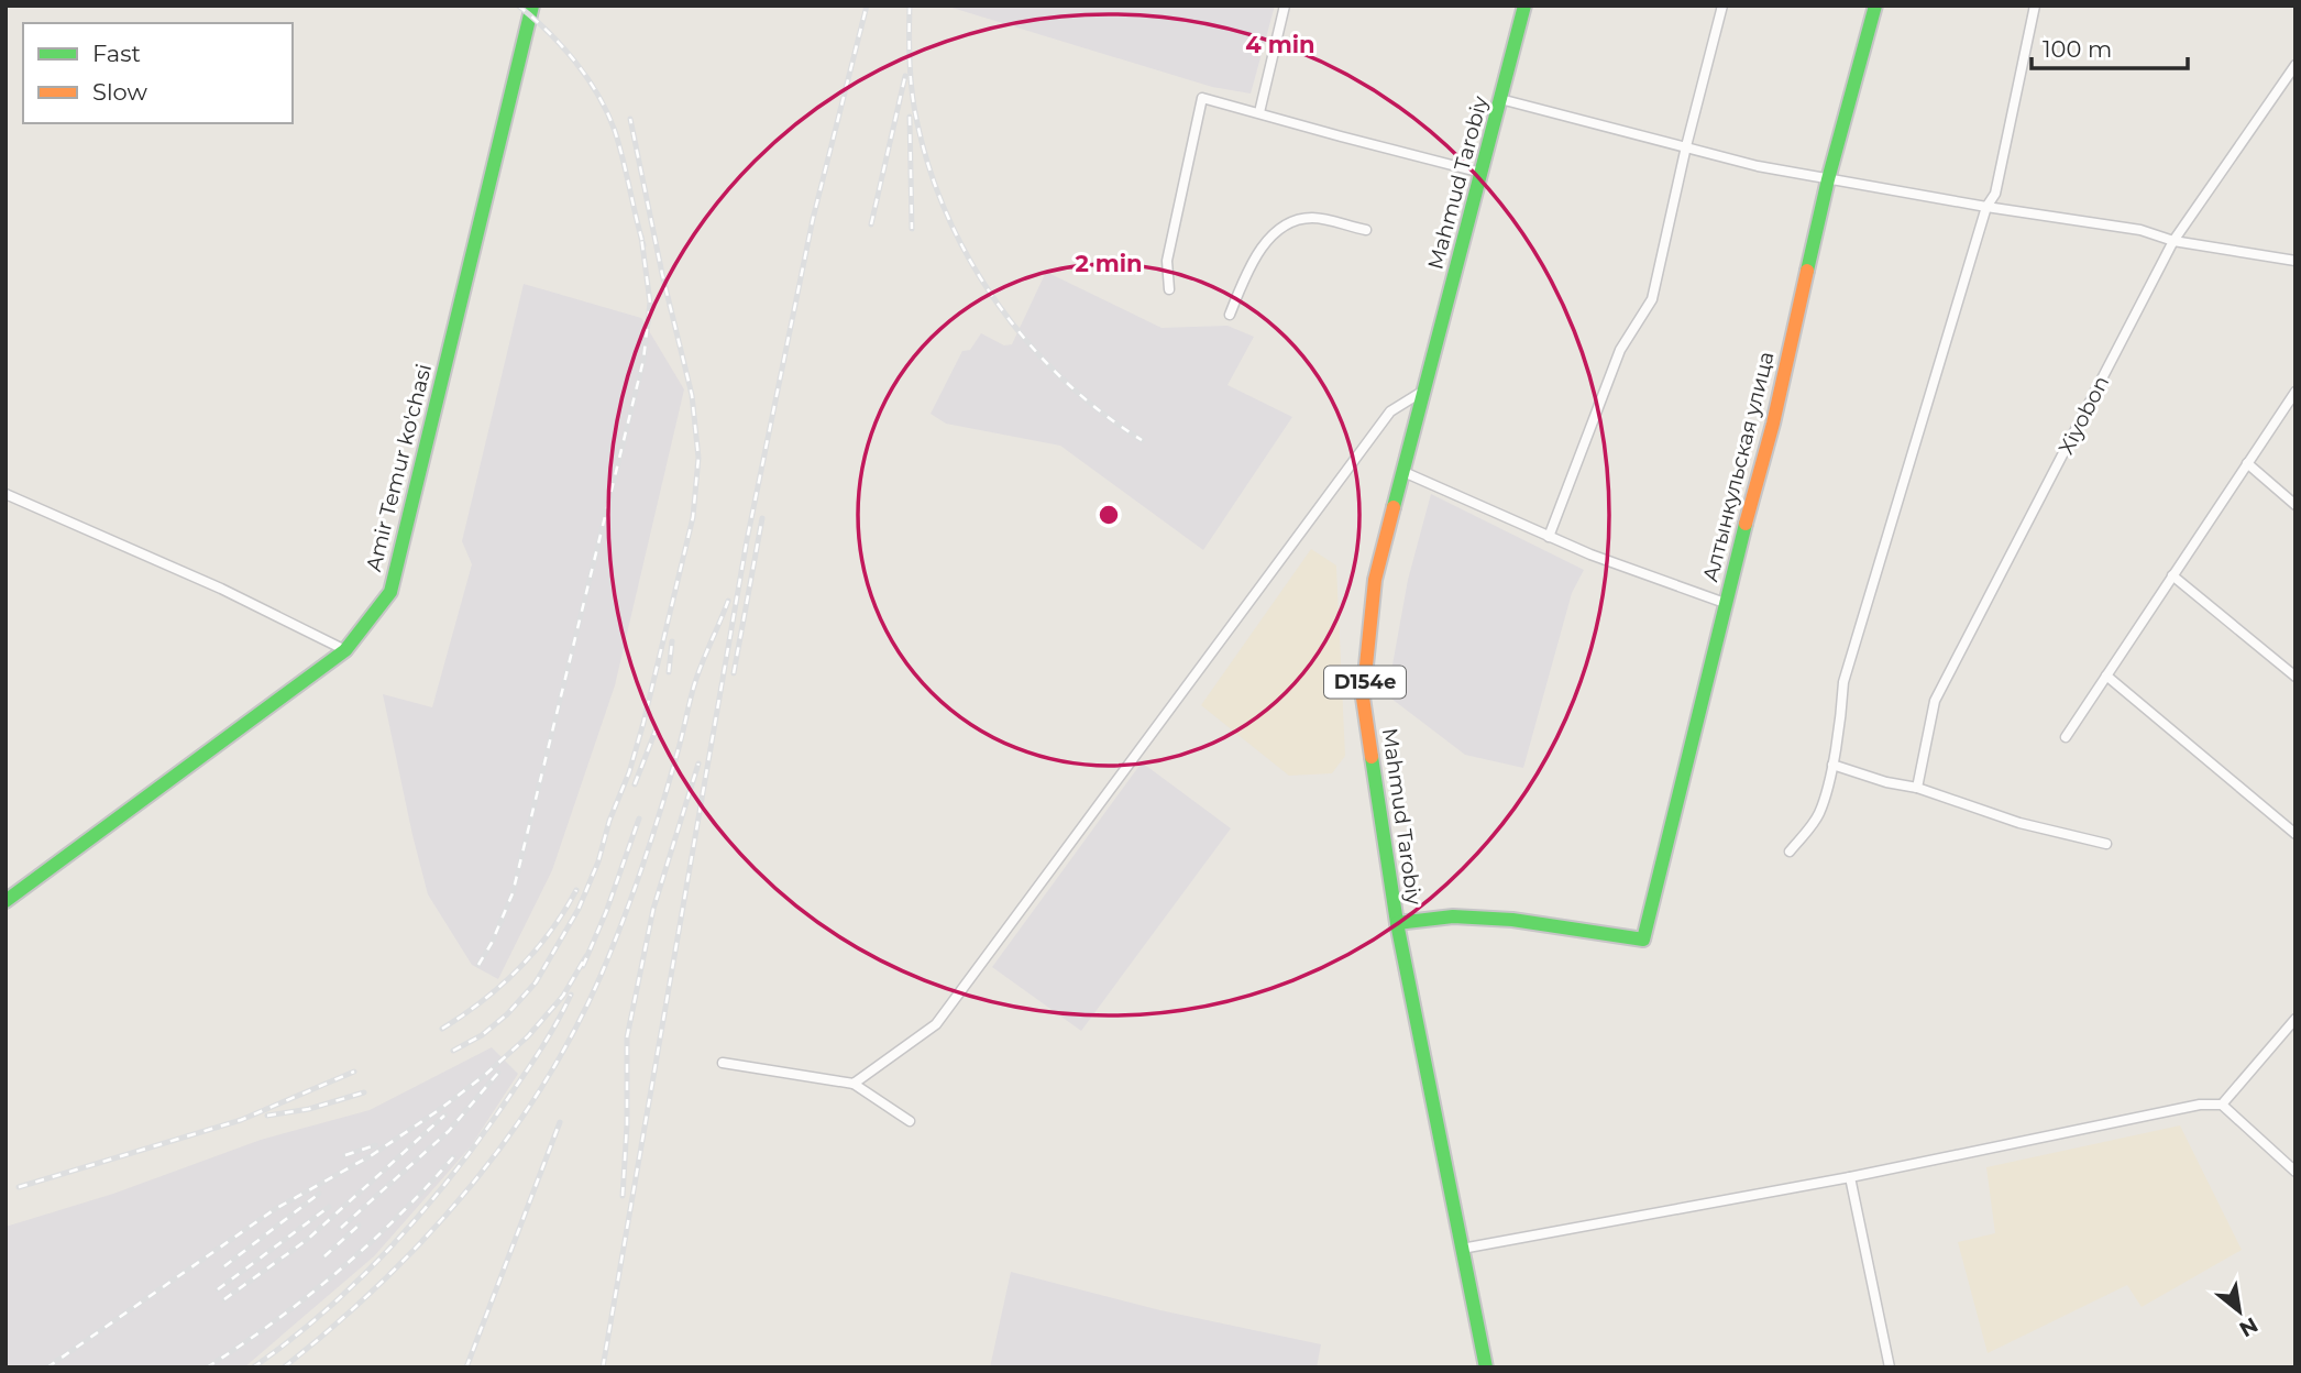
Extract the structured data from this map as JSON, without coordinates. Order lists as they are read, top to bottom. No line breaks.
{"streets":{"street":["Mahmud Tarobiy","Xiyobon","Алтынкульская улица","Amir Temur ko'chasi","D154e"]},"crossings":[["Mahmud Tarobiy","Алтынкульская улица"]],"legend":["Fast","Slow"],"scale_bar":"100 m","north":"bottom right","rings":["4 min","2 min"]}
